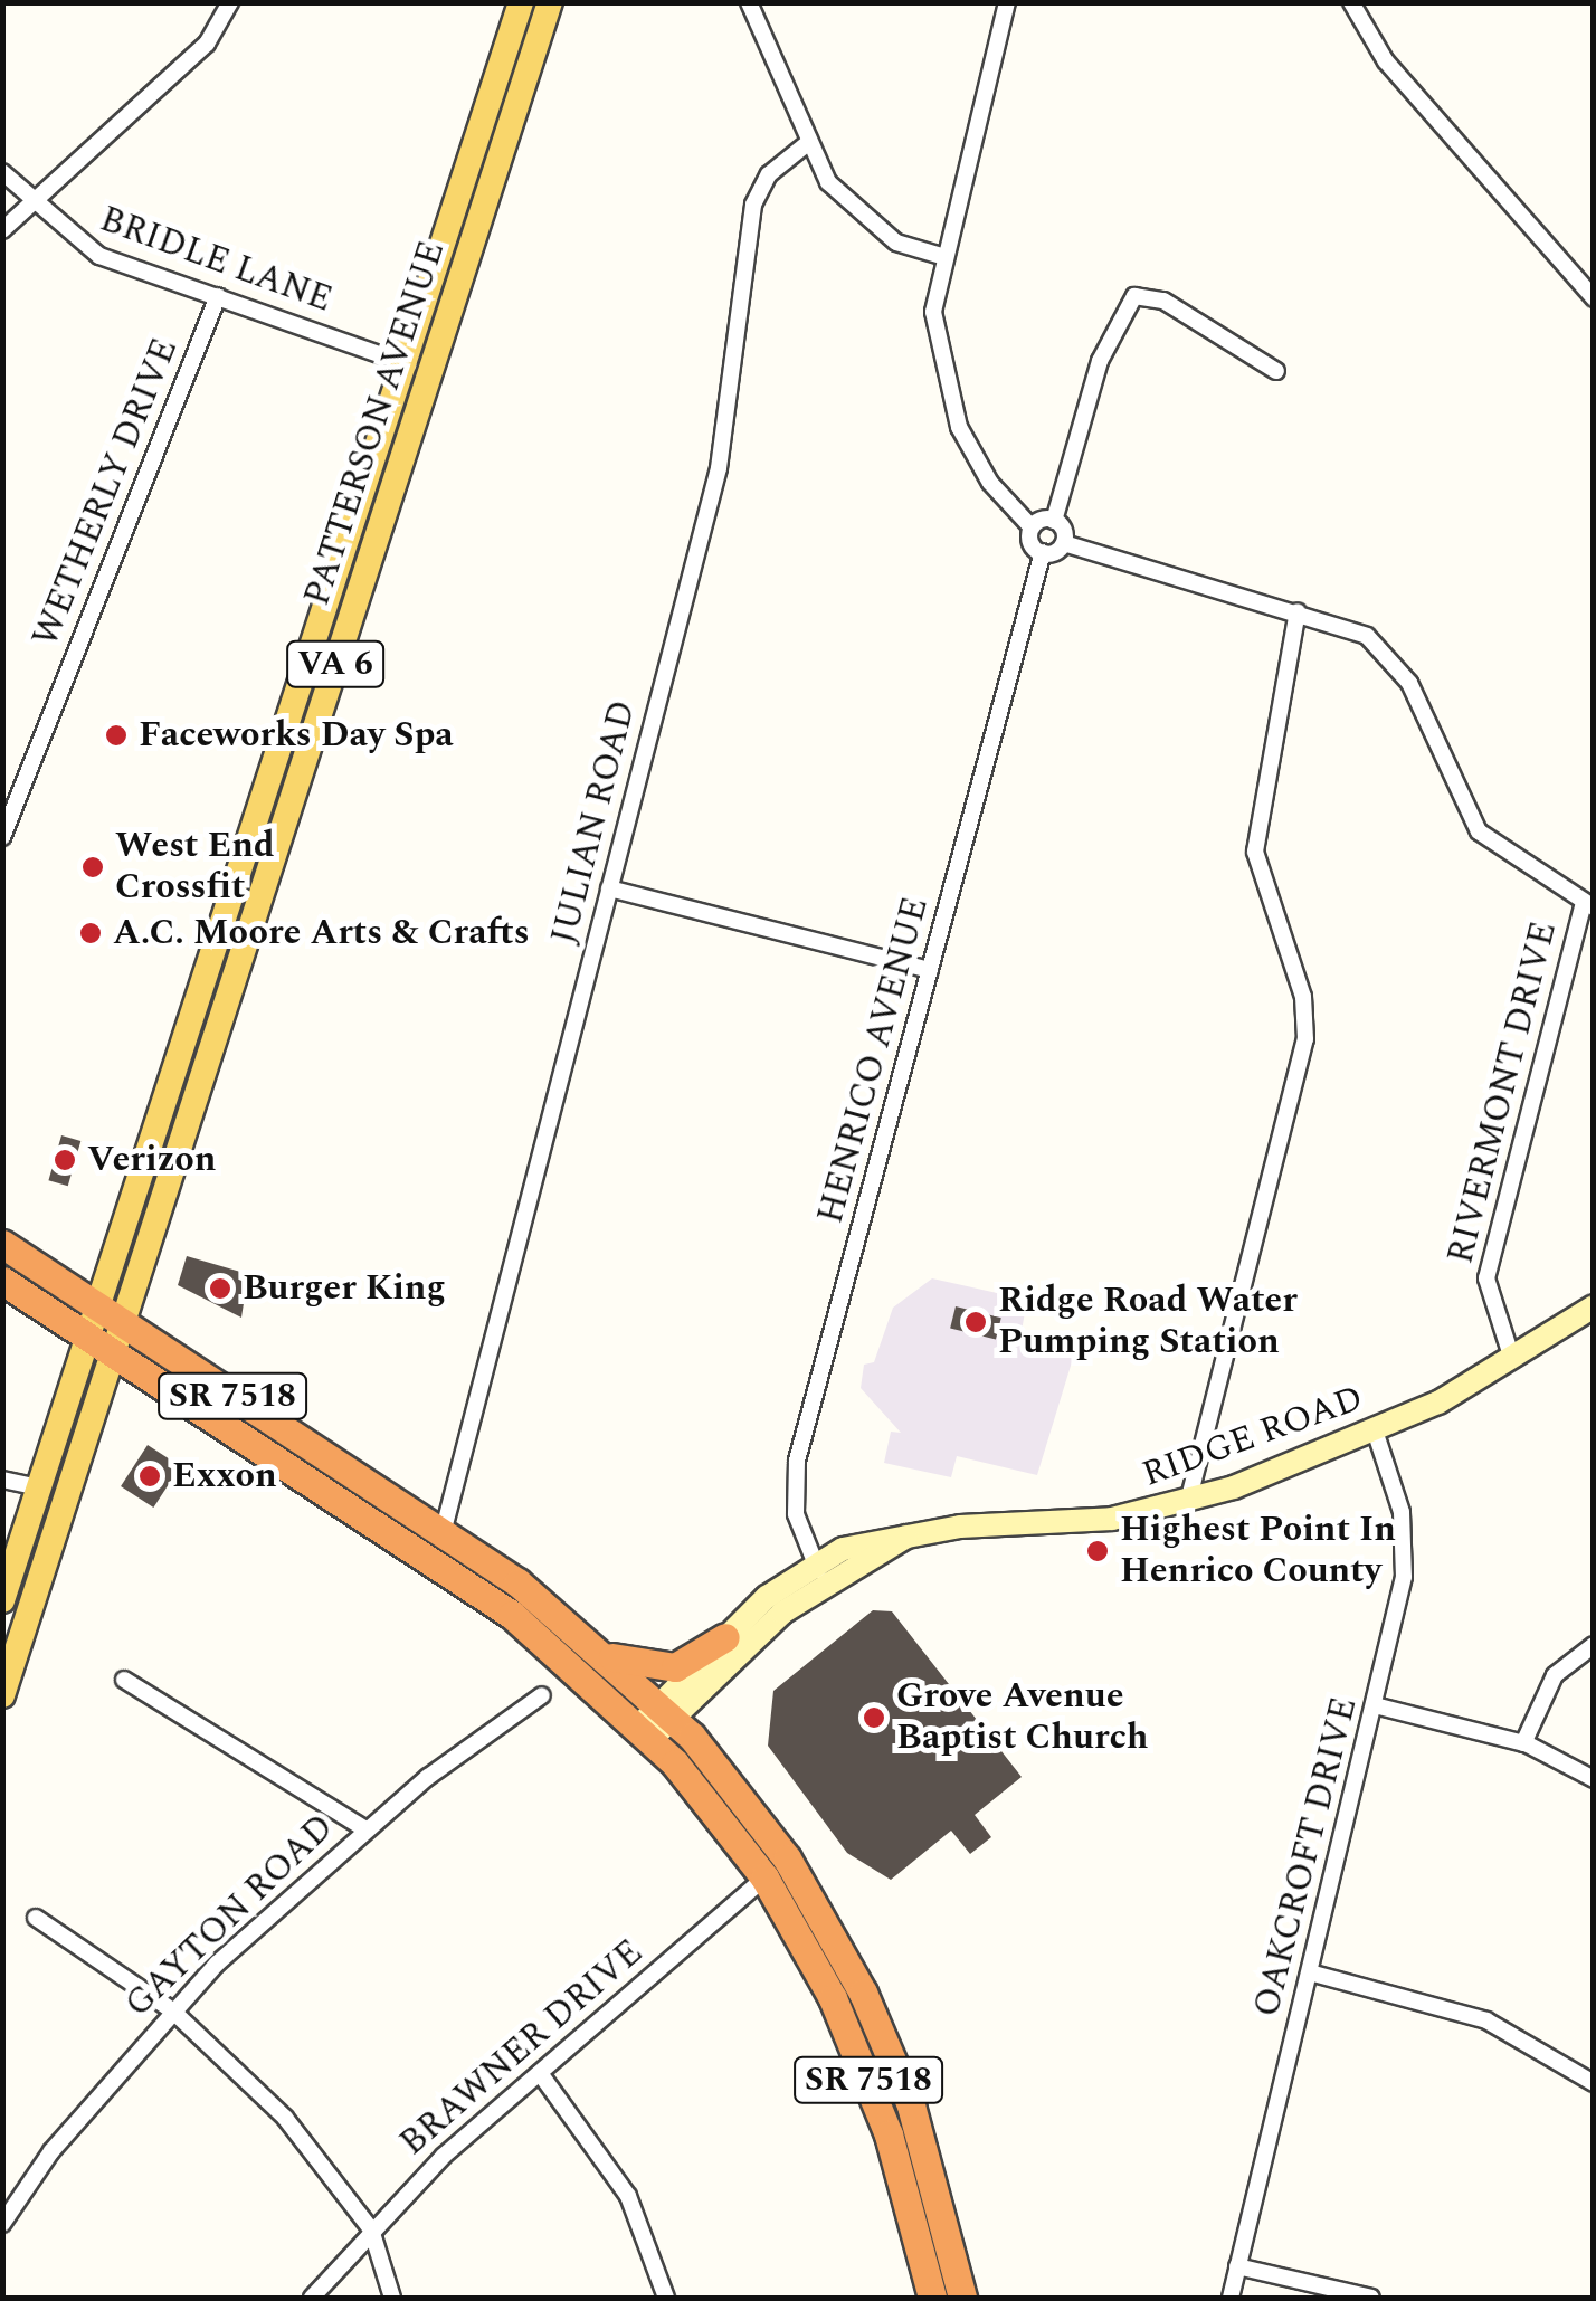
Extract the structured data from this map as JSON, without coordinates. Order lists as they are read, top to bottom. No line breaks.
{"streets":{"highway":["SR 7518"],"main road":["PATTERSON AVENUE","VA 6"],"street":["BRIDLE LANE","WETHERLY DRIVE","JULIAN ROAD","HENRICO AVENUE","RIVERMONT DRIVE","RIDGE ROAD","OAKCROFT DRIVE","GAYTON ROAD","BRAWNER DRIVE"]},"crossings":[["BRIDLE LANE","PATTERSON AVENUE"],["BRIDLE LANE","WETHERLY DRIVE"],["PATTERSON AVENUE","SR 7518"],["JULIAN ROAD","SR 7518"],["HENRICO AVENUE","RIDGE ROAD"],["RIVERMONT DRIVE","RIDGE ROAD"],["SR 7518","RIDGE ROAD"],["SR 7518","BRAWNER DRIVE"],["RIDGE ROAD","OAKCROFT DRIVE"]],"places":["Faceworks Day Spa","West End Crossfit","A.C. Moore Arts & Crafts","Verizon","Burger King","Ridge Road Water Pumping Station","Exxon","Highest Point In Henrico County","Grove Avenue Baptist Church"]}
